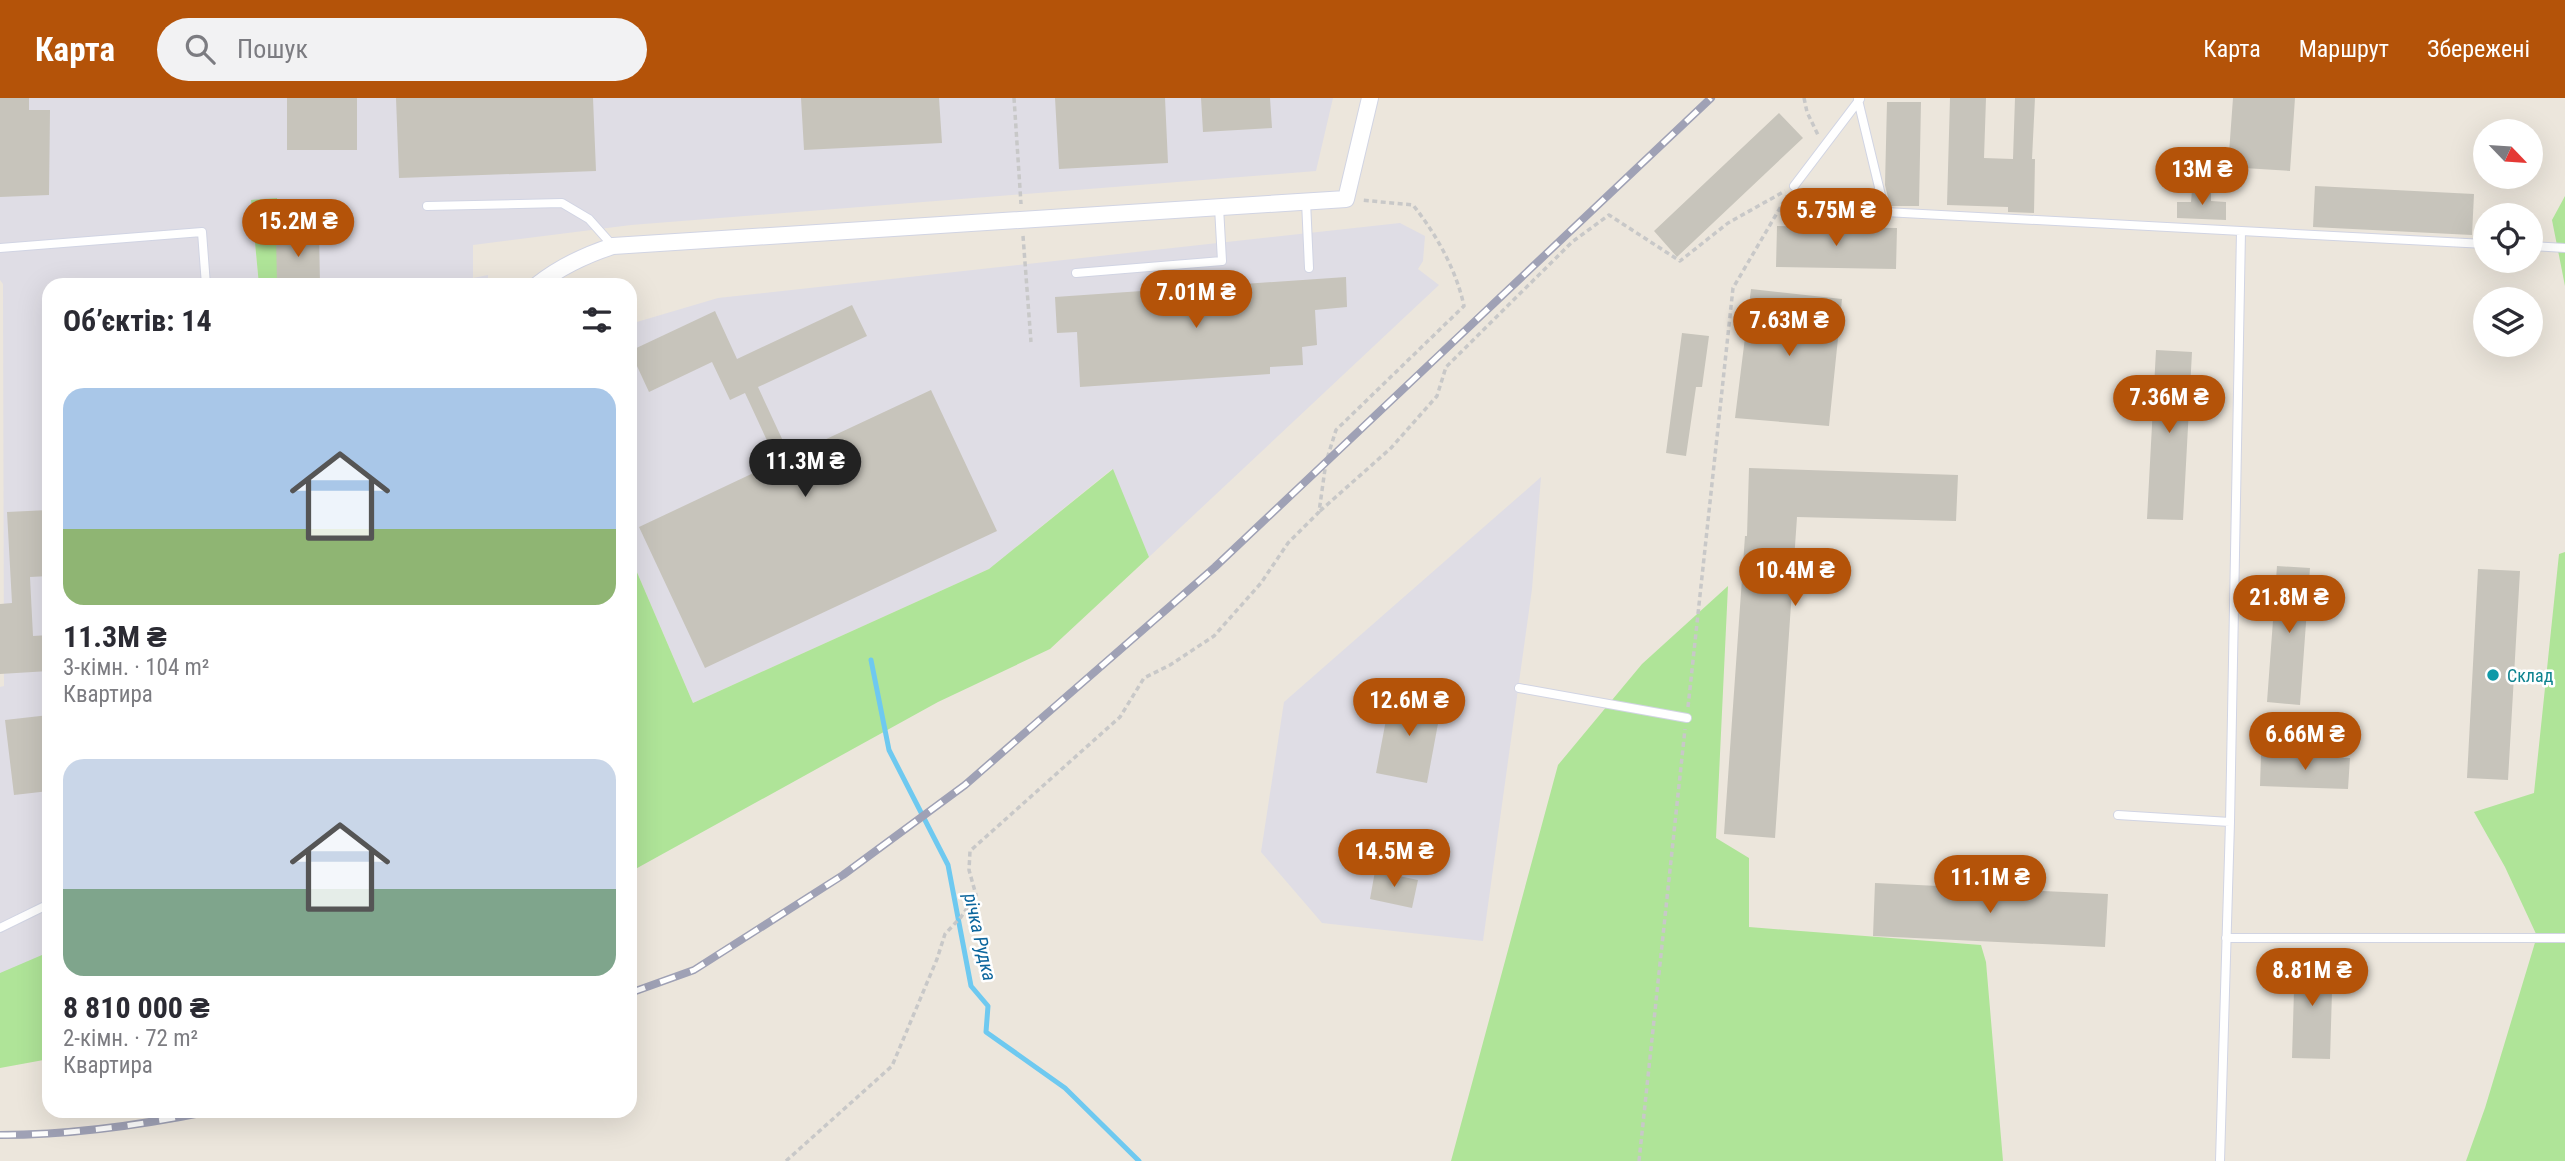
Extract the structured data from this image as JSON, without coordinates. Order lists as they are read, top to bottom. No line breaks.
{"water":["річка Рудка"],"places":["Склад"],"north":"bottom right","page":{"header":"Карта","search":"Пошук","nav":["Карта","Маршрут","Збережені"],"price":["13M ₴","5.75M ₴","15.2M ₴","7.01M ₴","7.63M ₴","7.36M ₴","11.3M ₴","10.4M ₴","21.8M ₴","12.6M ₴","6.66M ₴","14.5M ₴","11.1M ₴","8.81M ₴"],"heading":"Об’єктів: 14","list":[{"name":"11.3M ₴","note":"3-кімн. · 104 m² · Квартира"},{"name":"8 810 000 ₴","note":"2-кімн. · 72 m² · Квартира"}]}}
